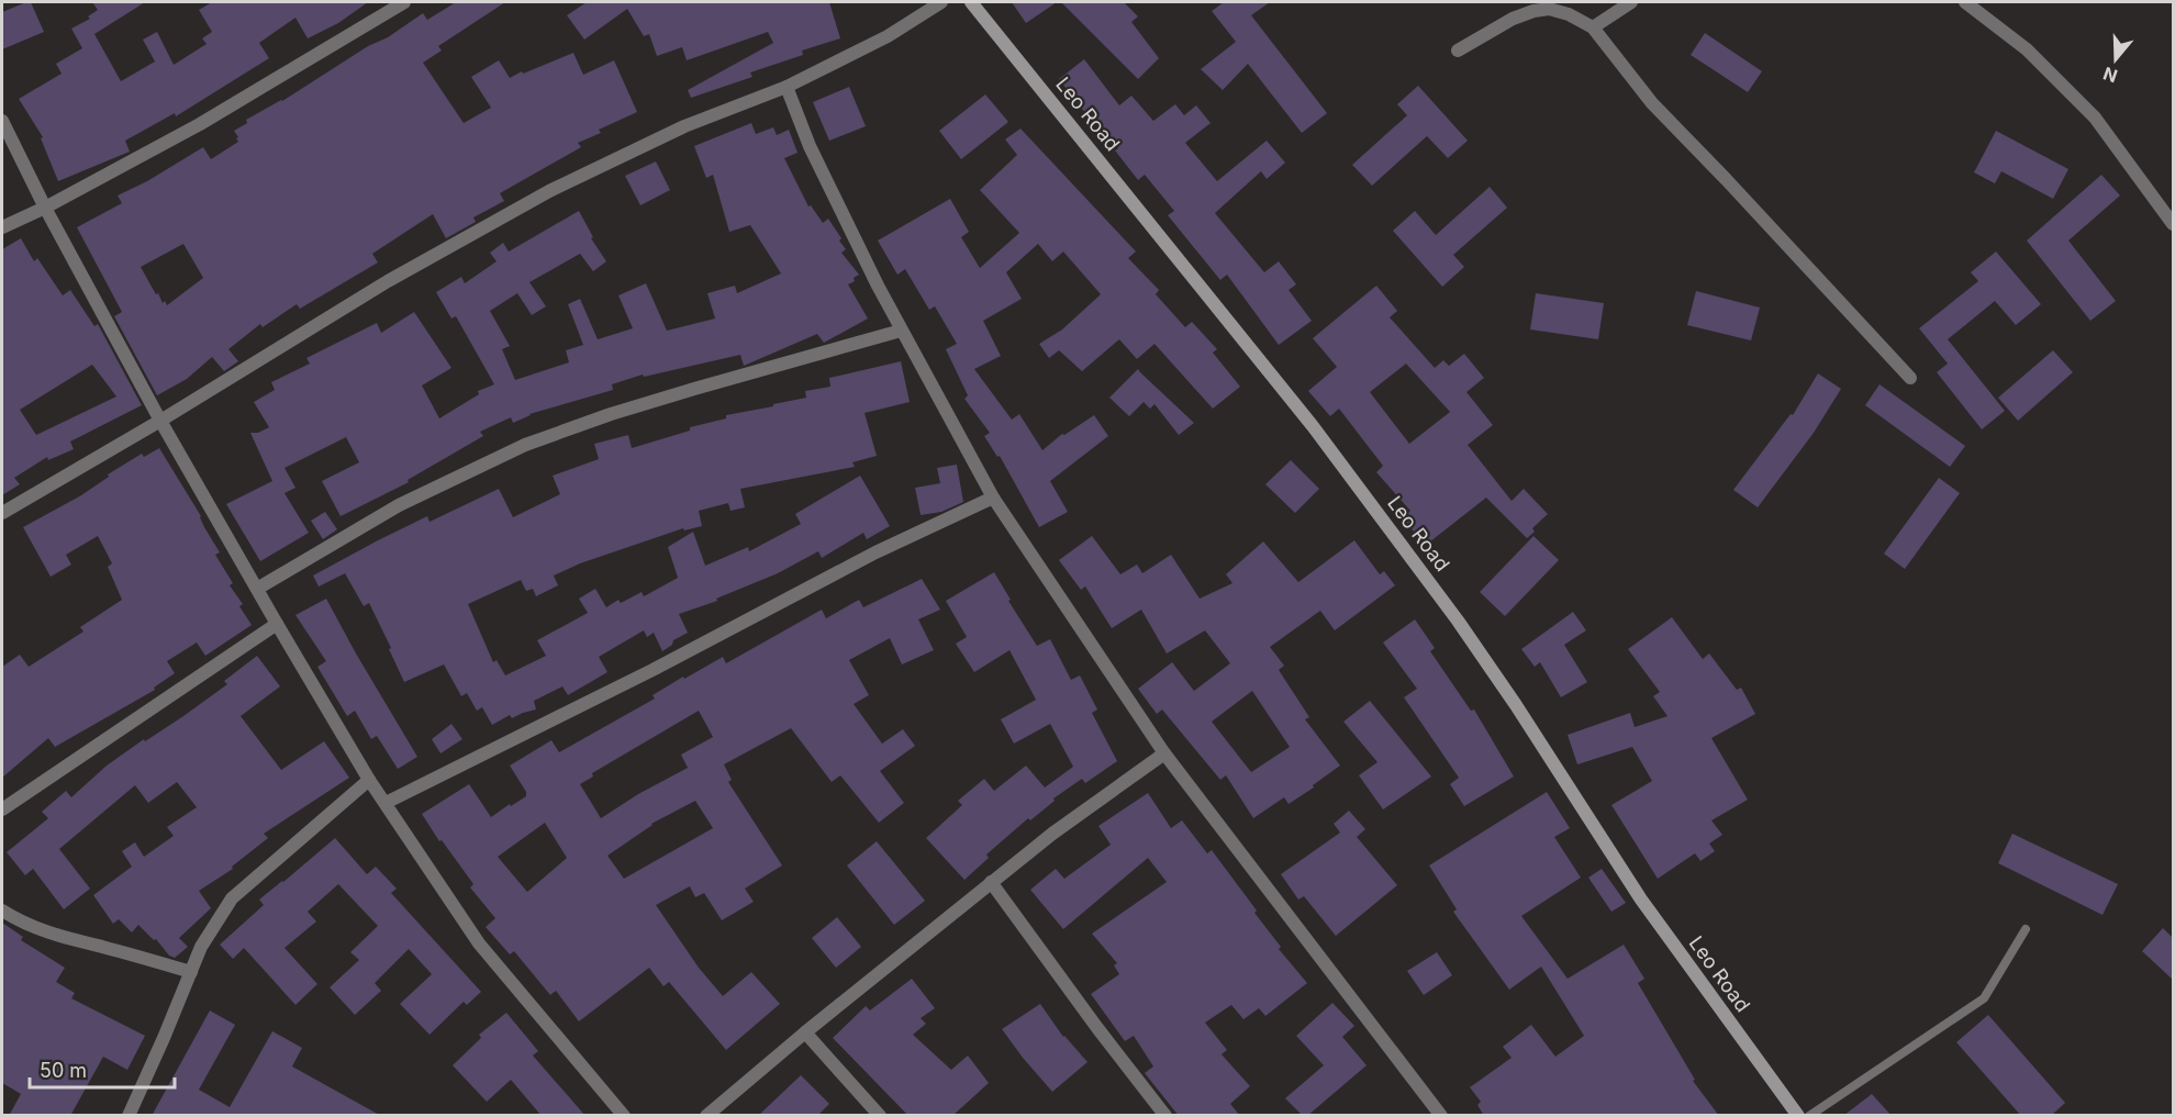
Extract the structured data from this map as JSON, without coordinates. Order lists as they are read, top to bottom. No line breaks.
{"streets":{"street":["Leo Road"]},"scale_bar":"50 m","north":"bottom"}
